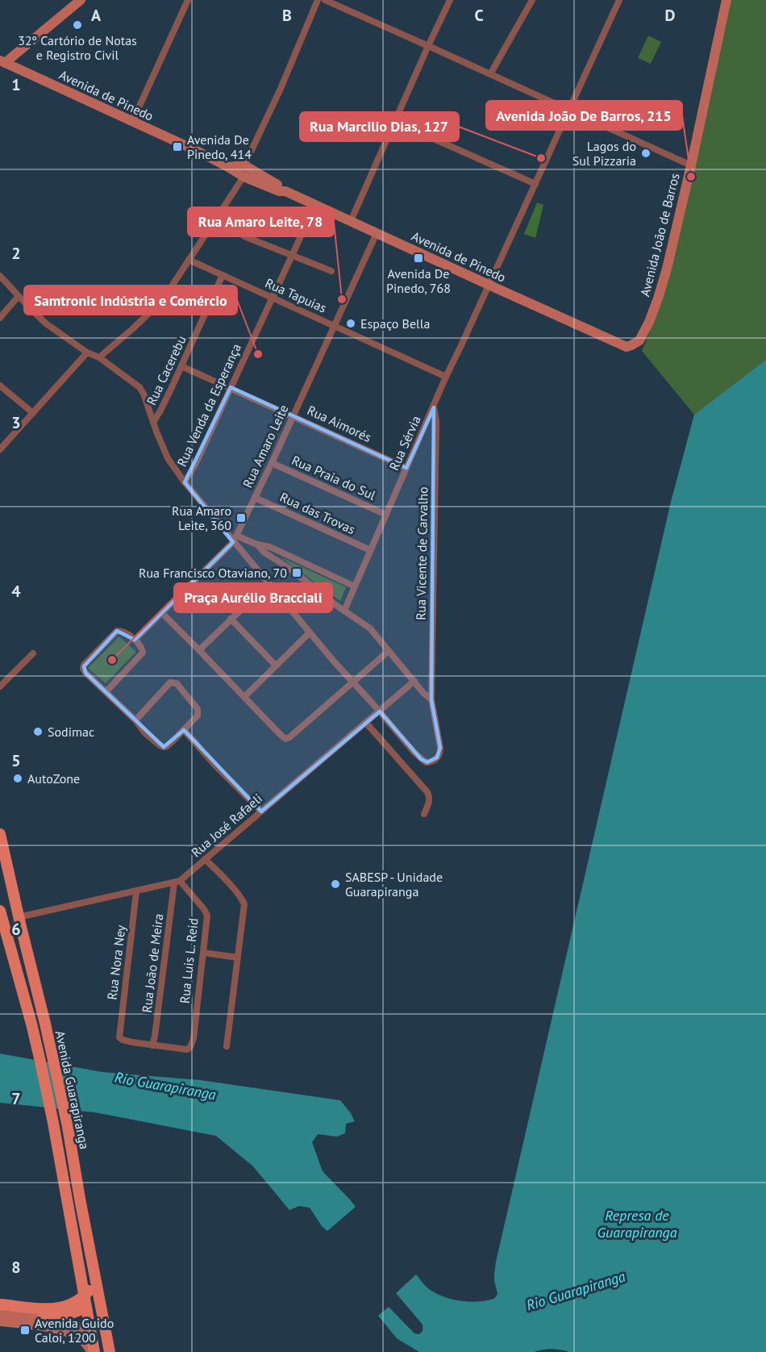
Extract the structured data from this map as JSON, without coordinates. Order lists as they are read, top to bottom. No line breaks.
{"streets":{"main road":["Avenida Guarapiranga"],"street":["Avenida de Pinedo","Avenida João de Barros","Rua Tapuias","Rua Cacerebu","Rua Venda da Esperança","Rua Aimorés","Rua Sérvia","Rua Amaro Leite","Rua Praia do Sul","Rua das Trovas","Rua Vicente de Carvalho","Rua José Rafaeli","Rua Luis L. Reid","Rua Nora Ney","Rua João de Meira"]},"crossings":[["Avenida de Pinedo","Avenida João de Barros"],["Avenida de Pinedo","Rua Venda da Esperança"],["Avenida de Pinedo","Rua Sérvia"],["Avenida de Pinedo","Rua Amaro Leite"],["Rua Tapuias","Rua Cacerebu"],["Rua Tapuias","Rua Venda da Esperança"],["Rua Tapuias","Rua Sérvia"],["Rua Tapuias","Rua Amaro Leite"],["Rua Cacerebu","Rua Aimorés"],["Rua Venda da Esperança","Rua Aimorés"],["Rua Aimorés","Rua Sérvia"],["Rua Aimorés","Rua Amaro Leite"],["Rua Sérvia","Rua Praia do Sul"],["Rua Sérvia","Rua das Trovas"],["Rua Sérvia","Rua Vicente de Carvalho"],["Rua Amaro Leite","Rua Praia do Sul"],["Rua Amaro Leite","Rua das Trovas"],["Rua Vicente de Carvalho","Rua José Rafaeli"],["Rua José Rafaeli","Rua Luis L. Reid"],["Rua José Rafaeli","Rua João de Meira"],["Rua Luis L. Reid","Rua Nora Ney"],["Rua Luis L. Reid","Rua João de Meira"],["Rua Nora Ney","Rua João de Meira"]],"water":["Rio Guarapiranga","Represa de Guarapiranga"],"places":{"other":["32º Cartório de Notas e Registro Civil","Lagos do Sul Pizzaria","Rua Marcilio Dias, 127","Avenida João De Barros, 215","Rua Amaro Leite, 78","Espaço Bella","Samtronic Indústria e Comércio","Praça Aurélio Bracciali","Sodimac","AutoZone","SABESP - Unidade Guarapiranga"],"transit":["Avenida De Pinedo, 414","Avenida De Pinedo, 768","Rua Amaro Leite, 360","Rua Francisco Otaviano, 70","Avenida Guido Caloi, 1200"]},"grid":{"columns":["A","B","C","D"],"rows":["1","2","3","4","5","6","7","8"]}}
